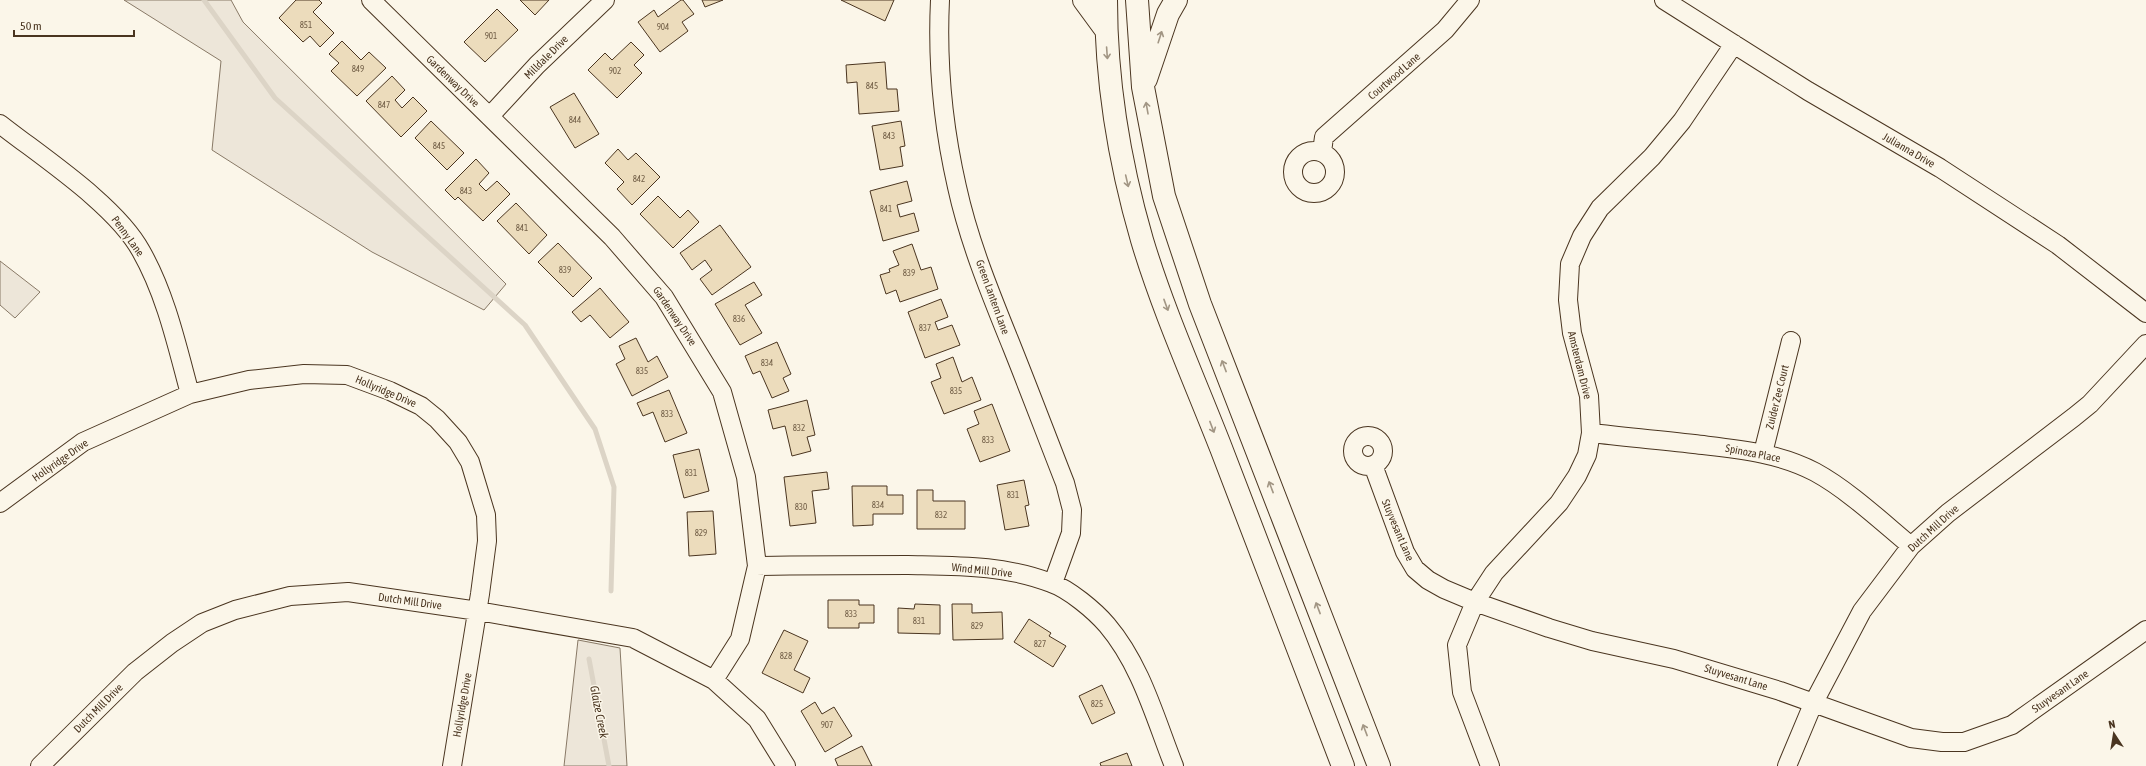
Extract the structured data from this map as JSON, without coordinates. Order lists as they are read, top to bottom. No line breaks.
{"streets":{"street":["Milldale Drive","Courtwood Lane","Gardenway Drive","Julianna Drive","Penny Lane","Green Lantern Lane","Amsterdam Drive","Hollyridge Drive","Zuider Zee Court","Spinoza Place","Dutch Mill Drive","Stuyvesant Lane","Wind Mill Drive"]},"crossings":[["Milldale Drive","Gardenway Drive"],["Gardenway Drive","Dutch Mill Drive"],["Gardenway Drive","Wind Mill Drive"],["Julianna Drive","Amsterdam Drive"],["Penny Lane","Hollyridge Drive"],["Green Lantern Lane","Wind Mill Drive"],["Amsterdam Drive","Spinoza Place"],["Amsterdam Drive","Stuyvesant Lane"],["Hollyridge Drive","Dutch Mill Drive"],["Zuider Zee Court","Spinoza Place"],["Spinoza Place","Dutch Mill Drive"],["Dutch Mill Drive","Stuyvesant Lane"]],"water":["Glaize Creek"],"house_numbers":["851","904","901","849","902","845","847","844","843","845","842","843","841","841","839","839","836","837","834","835","835","833","832","833","831","831","834","830","832","829","833","831","829","827","828","825","907"],"scale_bar":"50 m","north":"top"}
